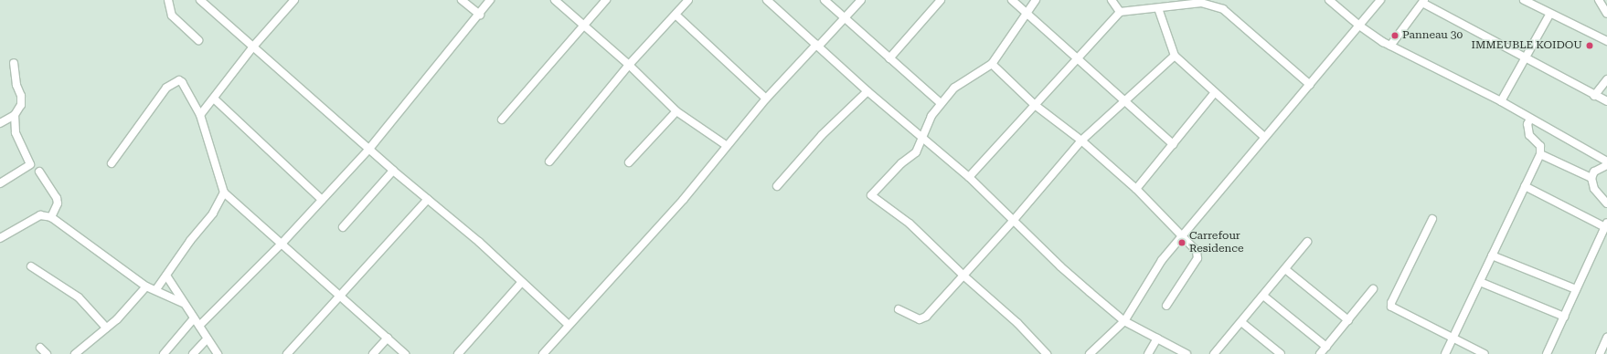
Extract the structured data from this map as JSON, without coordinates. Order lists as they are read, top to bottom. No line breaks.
{"places":["Panneau 30","IMMEUBLE KOIDOU","Carrefour Residence"]}
